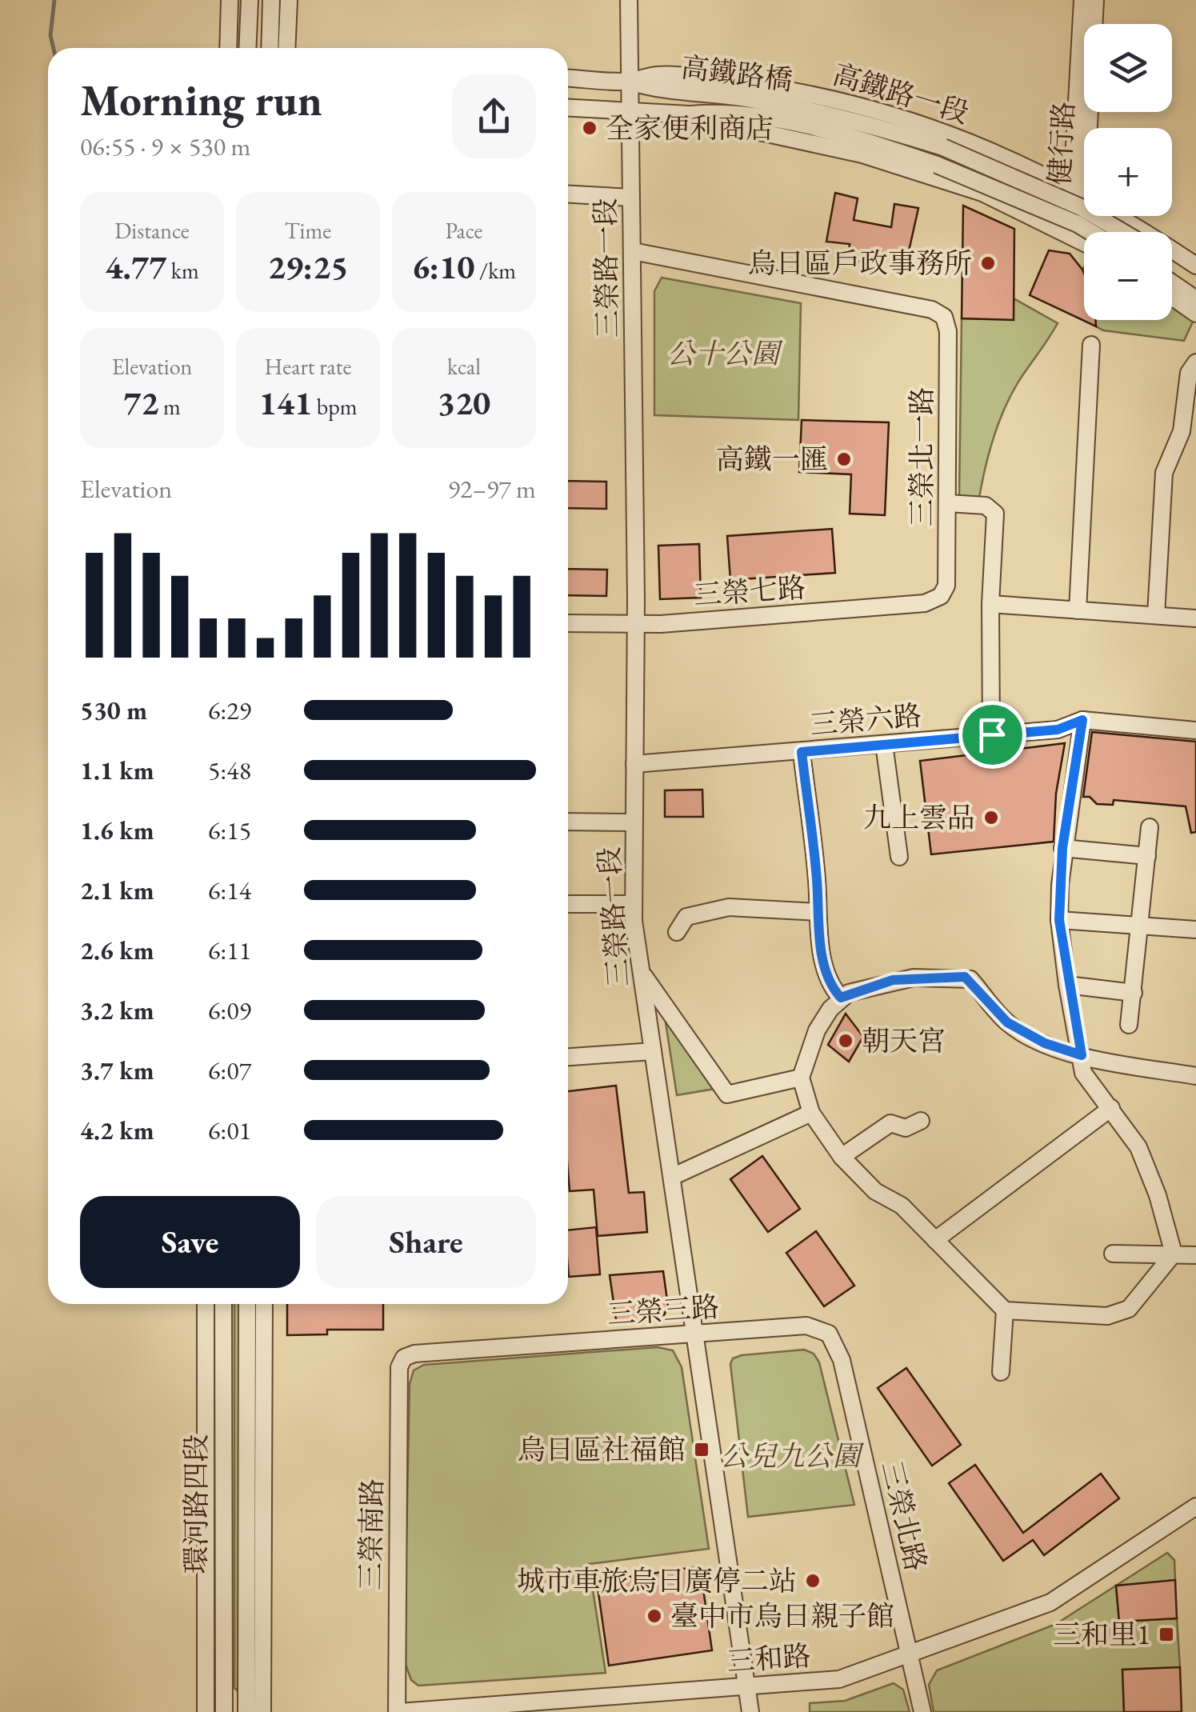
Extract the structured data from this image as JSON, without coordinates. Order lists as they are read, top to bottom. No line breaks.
{"streets":{"street":["高鐵路橋","高鐵路一段","健行路","三榮路一段","三榮北一路","三榮七路","三榮六路","三榮三路","環河路四段","三榮北路","三榮南路","三和路"]},"crossings":[["高鐵路橋","高鐵路一段"],["高鐵路橋","三榮路一段"],["高鐵路一段","健行路"],["高鐵路一段","三榮路一段"],["三榮路一段","三榮北一路"],["三榮路一段","三榮七路"],["三榮路一段","三榮六路"],["三榮路一段","三榮三路"],["三榮路一段","三和路"],["三榮北一路","三榮七路"],["三榮三路","三榮北路"],["三榮三路","三榮南路"],["三榮北路","三和路"],["三榮南路","三和路"]],"parks":["公十公園","公兒九公園"],"places":{"other":["全家便利商店","烏日區戶政事務所","高鐵一匯","九上雲品","朝天宮","城市車旅烏日廣停二站","臺中市烏日親子館"],"transit":["烏日區社福館","三和里1"]},"page":{"map_buttons":["+","−"],"heading":["Morning run","06:55 · 9 × 530 m"],"stats":[["Distance","4.77 km"],["Time","29:25"],["Pace","6:10 /km"],["Elevation","72 m"],["Heart rate","141 bpm"],["kcal","320"]],"chart":["Elevation","92–97 m"],"list":[{"name":"530 m","note":"6:29"},{"name":"1.1 km","note":"5:48"},{"name":"1.6 km","note":"6:15"},{"name":"2.1 km","note":"6:14"},{"name":"2.6 km","note":"6:11"},{"name":"3.2 km","note":"6:09"},{"name":"3.7 km","note":"6:07"},{"name":"4.2 km","note":"6:01"}],"buttons":["Save","Share"]}}
